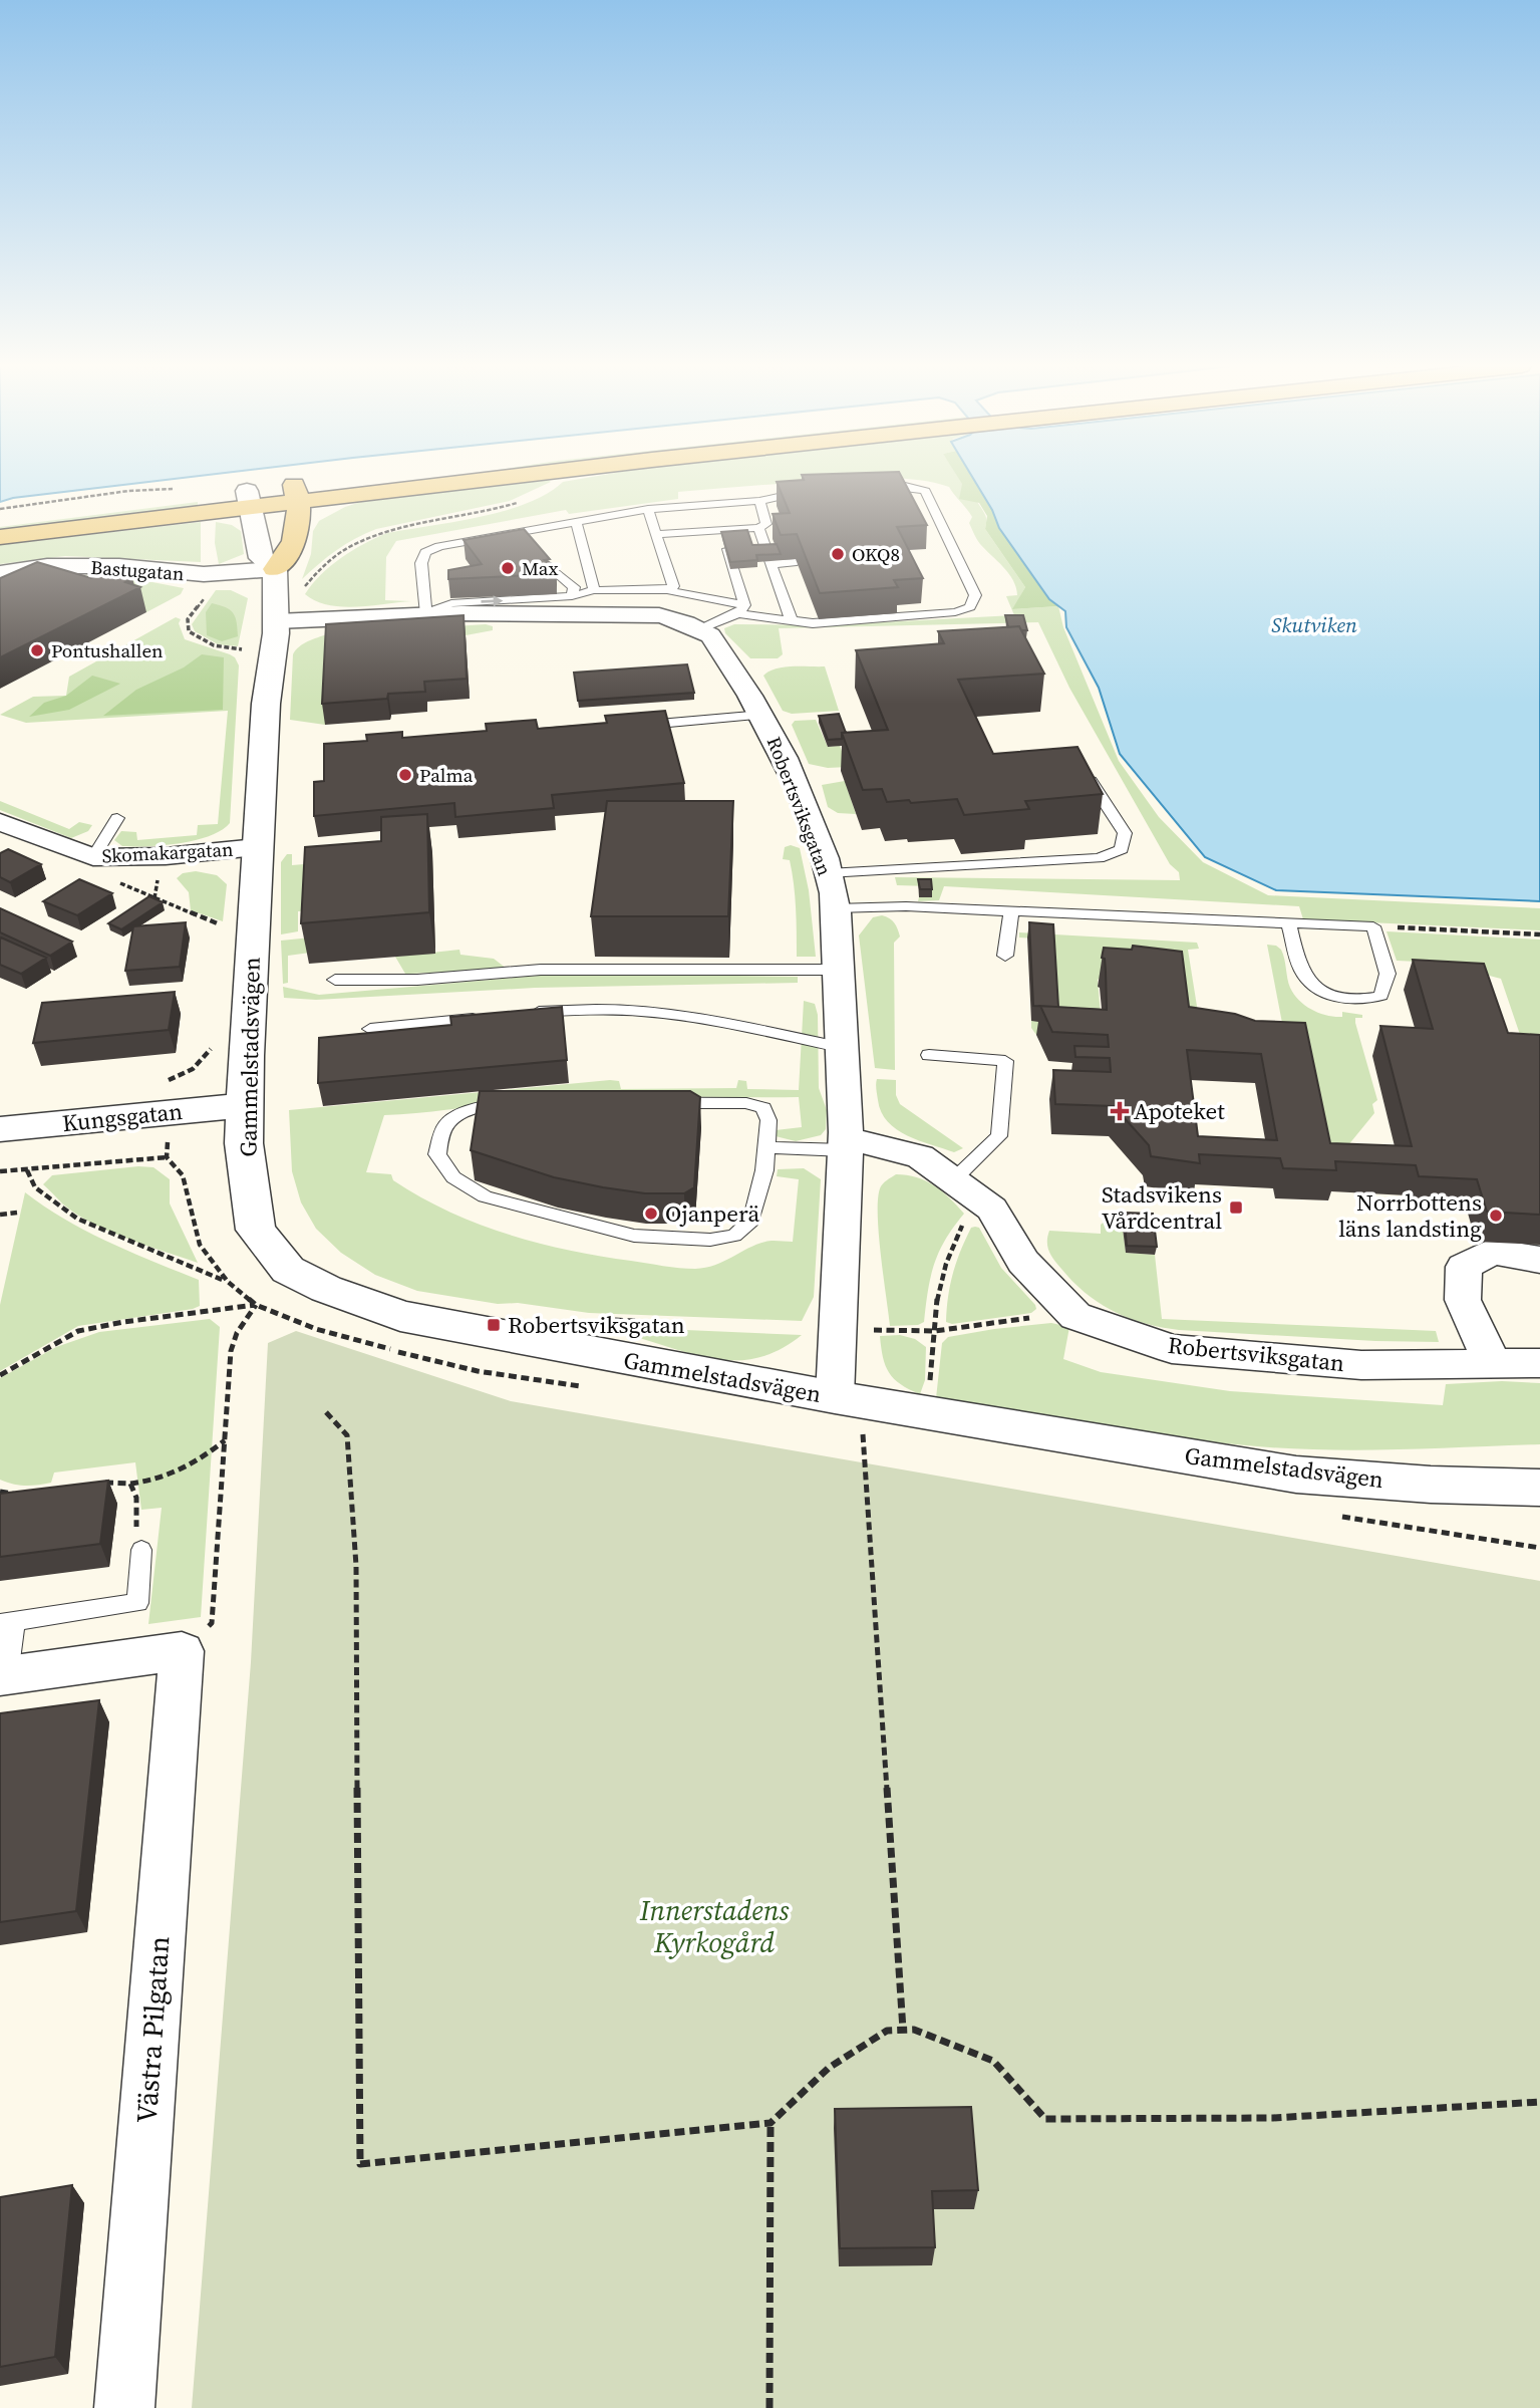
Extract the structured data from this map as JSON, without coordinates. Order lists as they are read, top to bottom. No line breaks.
{"streets":{"street":["Bastugatan","Robertsviksgatan","Skomakargatan","Gammelstadsvägen","Kungsgatan","Västra Pilgatan"]},"crossings":[["Bastugatan","Gammelstadsvägen"],["Robertsviksgatan","Gammelstadsvägen"],["Skomakargatan","Gammelstadsvägen"],["Gammelstadsvägen","Kungsgatan"]],"water":["Skutviken"],"parks":["Innerstadens Kyrkogård"],"places":{"other":["OKQ8","Max","Pontushallen","Palma","Ojanperä","Norrbottens läns landsting"],"health":["Apoteket"],"transit":["Stadsvikens Vårdcentral","Robertsviksgatan"]}}
